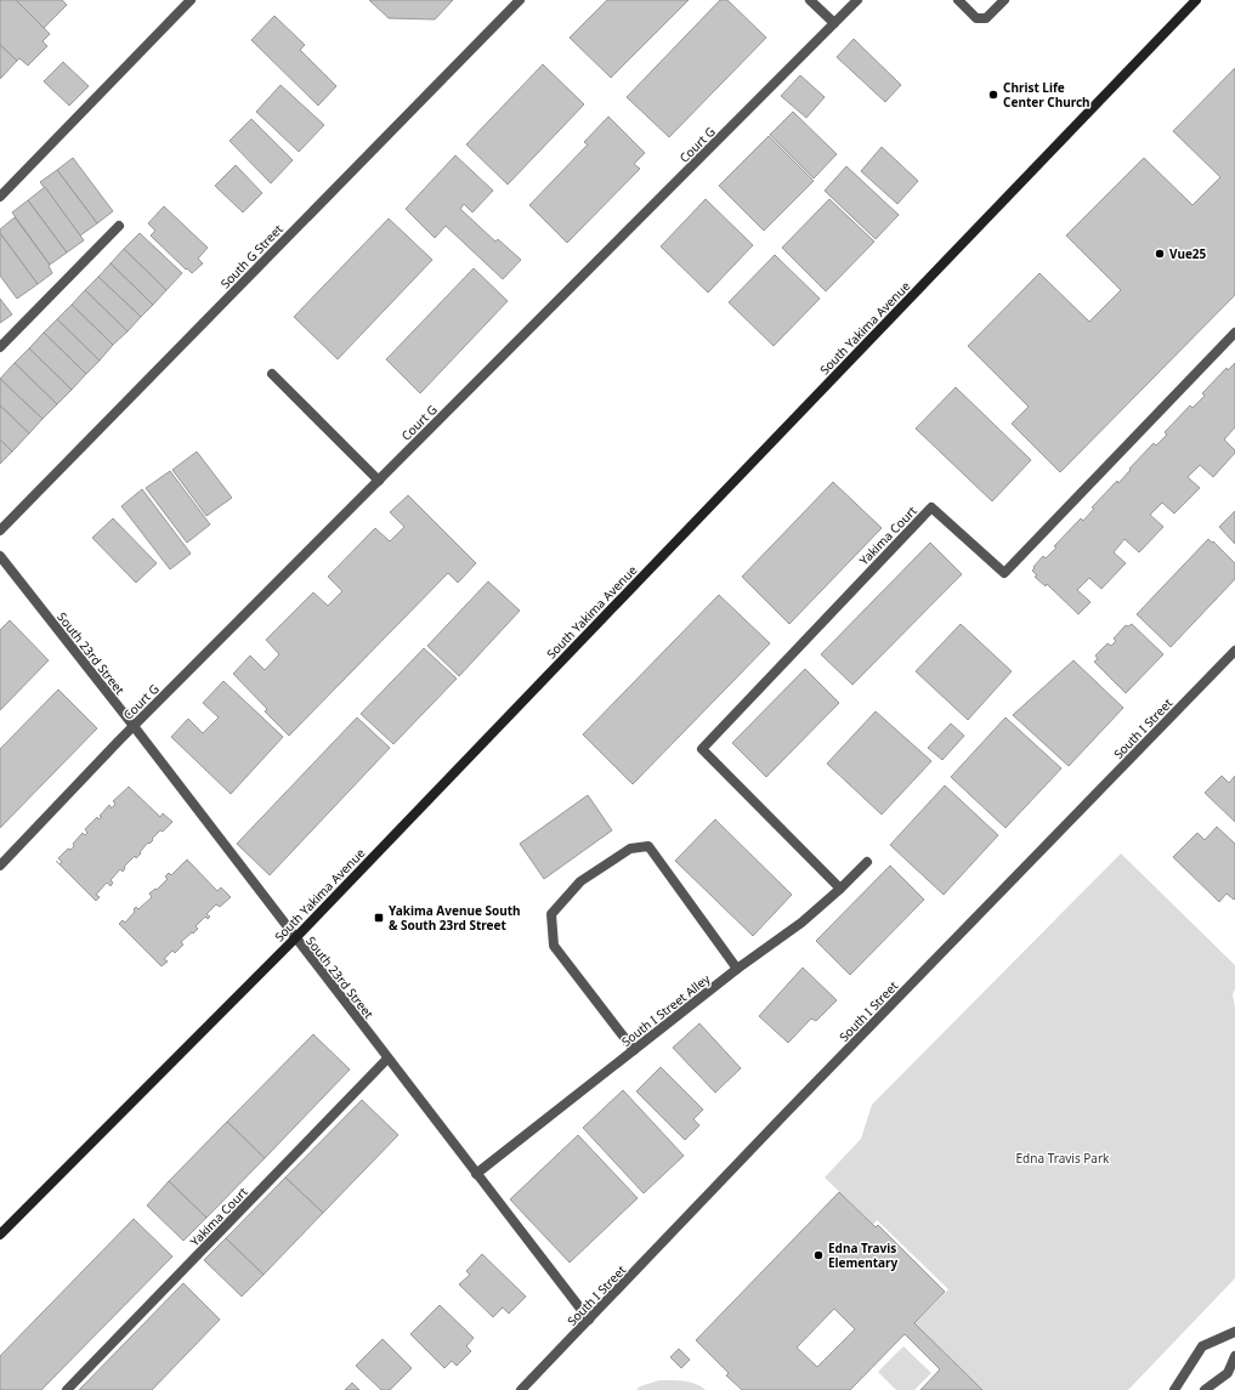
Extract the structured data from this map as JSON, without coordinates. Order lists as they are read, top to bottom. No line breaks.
{"streets":{"main road":["South Yakima Avenue"],"street":["Court G","South G Street","Yakima Court","South 23rd Street","South I Street","South I Street Alley"]},"crossings":[["Court G","South 23rd Street"],["South Yakima Avenue","South 23rd Street"],["Yakima Court","South 23rd Street"],["Yakima Court","South I Street Alley"],["South 23rd Street","South I Street"],["South 23rd Street","South I Street Alley"]],"parks":["Edna Travis Park"],"places":{"other":["Christ Life Center Church","Vue25","Edna Travis Elementary"],"transit":["Yakima Avenue South & South 23rd Street"]}}
